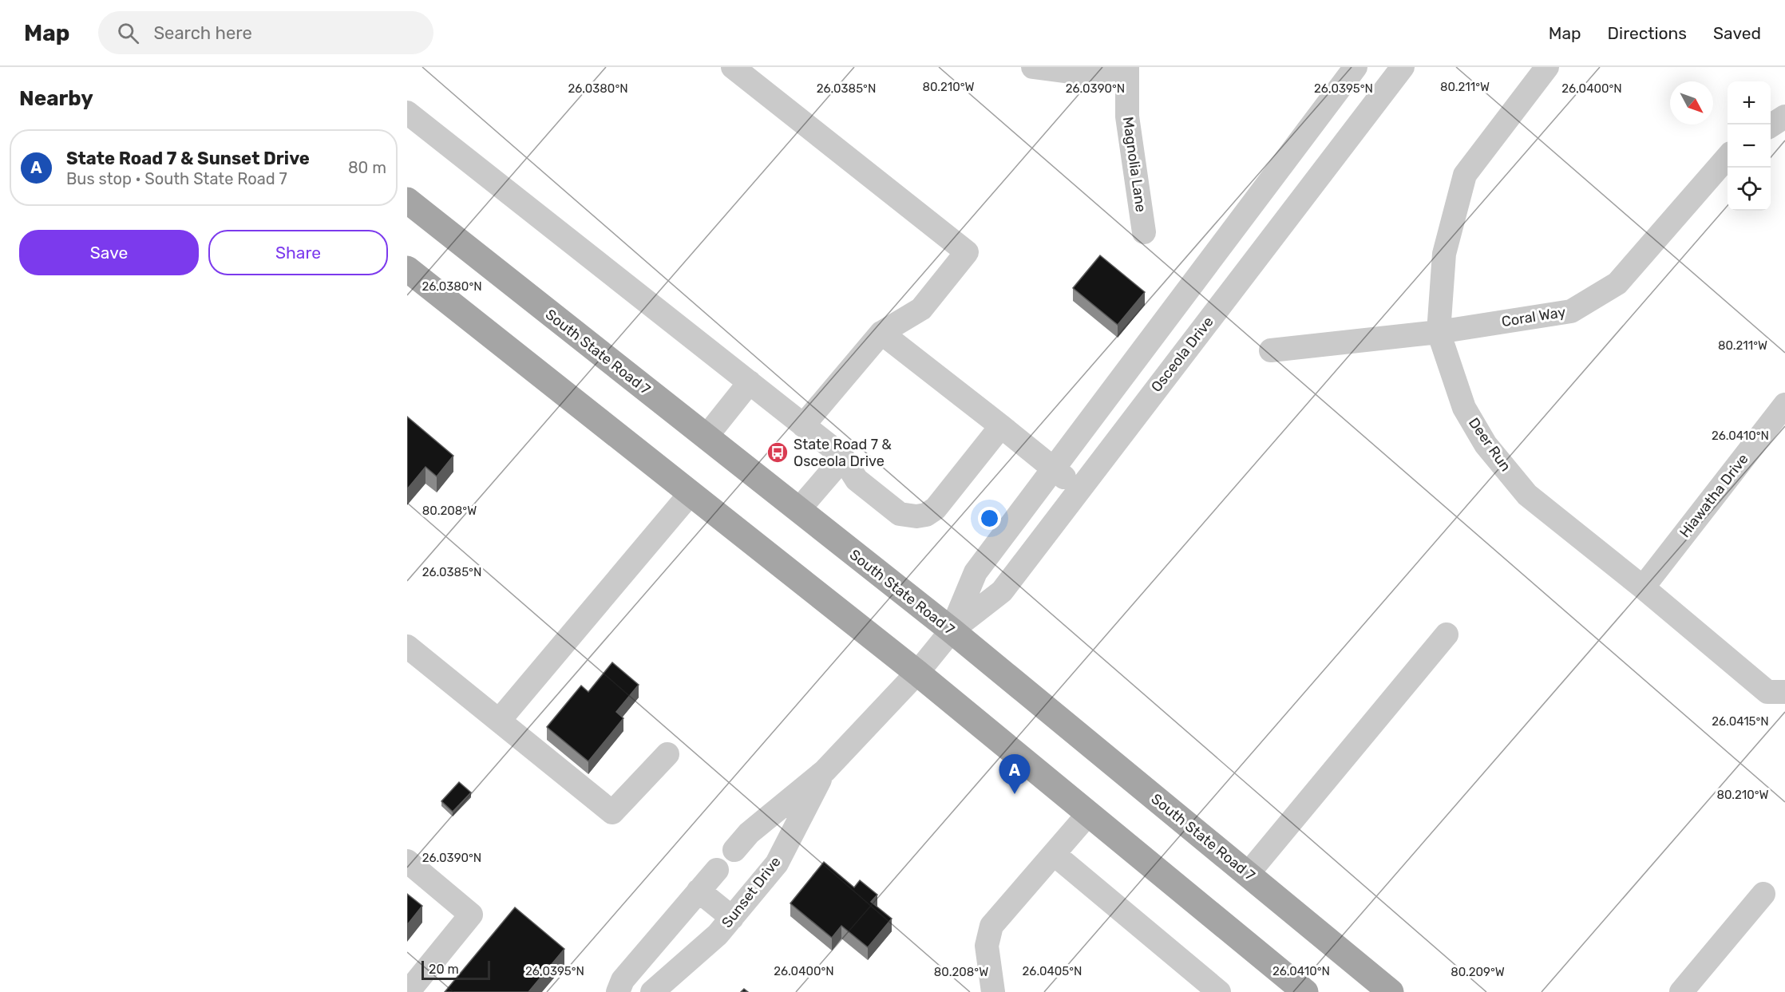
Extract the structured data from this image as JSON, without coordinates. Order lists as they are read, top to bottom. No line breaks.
{"streets":{"main road":["South State Road 7"],"street":["Magnolia Lane","Coral Way","Osceola Drive","Deer Run","Hiawatha Drive","Sunset Drive"]},"crossings":[["Coral Way","Deer Run"],["South State Road 7","Osceola Drive"],["Osceola Drive","Sunset Drive"],["Deer Run","Hiawatha Drive"]],"places":{"bus stop":["State Road 7 & Osceola Drive"]},"scale_bar":"20 m","north":"bottom right","page":{"header":"Map","search":"Search here","nav":["Map","Directions","Saved"],"heading":"Nearby","map_buttons":["+","−"],"list":[{"mark":"A","name":"State Road 7 & Sunset Drive","note":"Bus stop · South State Road 7","value":"80 m"}],"buttons":["Save","Share"],"pins":"A","scale":"20 m"},"coordinates":["80.210°W","80.211°W","26.0380°N","26.0385°N","26.0390°N","26.0395°N","26.0400°N","26.0410°N","80.208°W","26.0415°N","26.0405°N","80.209°W"]}
